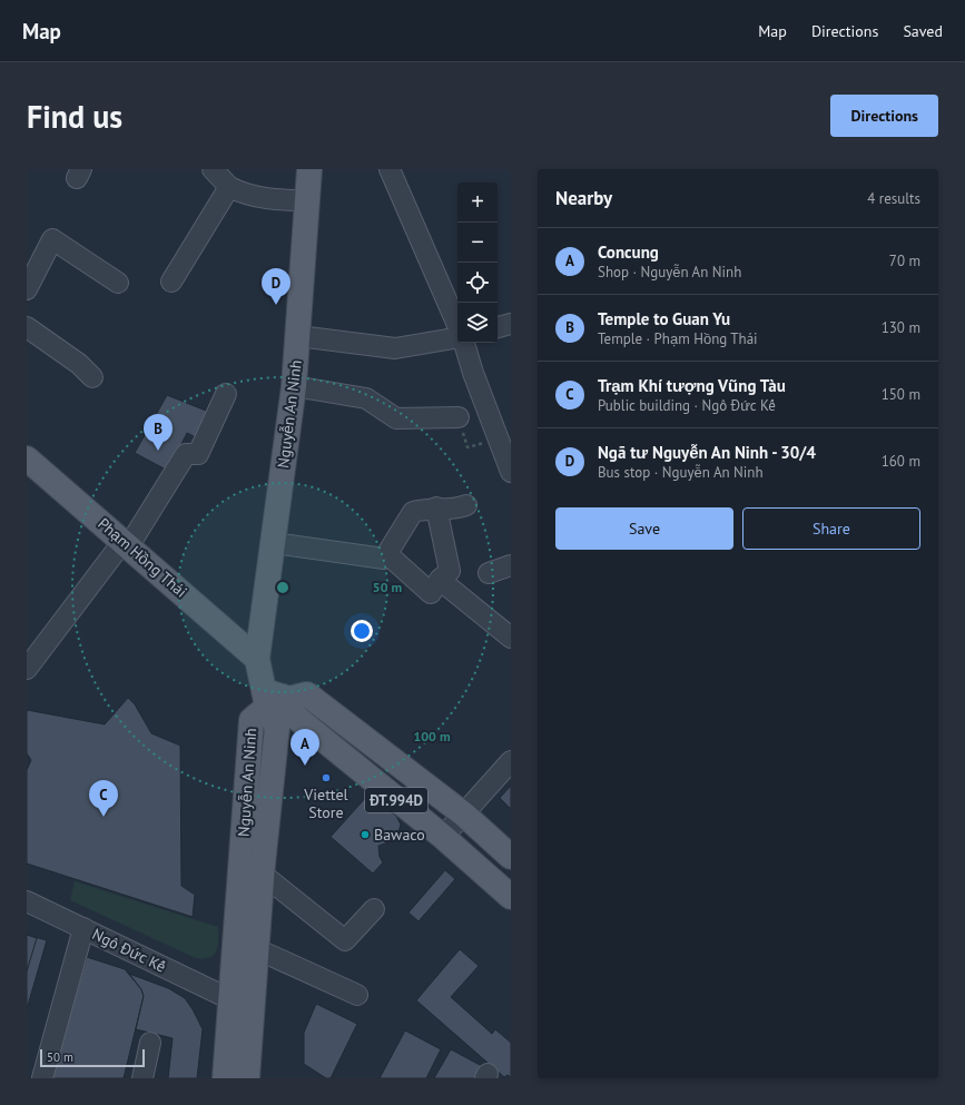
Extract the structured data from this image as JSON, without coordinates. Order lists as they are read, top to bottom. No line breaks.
{"streets":{"main road":["Nguyễn An Ninh","Phạm Hồng Thái","ĐT.994D"],"street":["Ngô Đức Kế"]},"crossings":[["Nguyễn An Ninh","Phạm Hồng Thái"],["Nguyễn An Ninh","ĐT.994D"],["Nguyễn An Ninh","Ngô Đức Kế"],["Phạm Hồng Thái","ĐT.994D"]],"places":["Viettel Store","Bawaco"],"scale_bar":"50 m","page":{"header":"Map","nav":["Map","Directions","Saved"],"buttons":["Directions",["Save","Share"]],"title":"Find us","heading":["Nearby","4 results"],"map_buttons":["+","−"],"list":[{"mark":"A","name":"Concung","note":"Shop · Nguyễn An Ninh","value":"70 m"},{"mark":"B","name":"Temple to Guan Yu","note":"Temple · Phạm Hồng Thái","value":"130 m"},{"mark":"C","name":"Trạm Khí tượng Vũng Tàu","note":"Public building · Ngô Đức Kế","value":"150 m"},{"mark":"D","name":"Ngã tư Nguyễn An Ninh - 30/4","note":"Bus stop · Nguyễn An Ninh","value":"160 m"}],"pins":["D","B","A","C"],"scale":"50 m"},"rings":["50 m","100 m"]}
